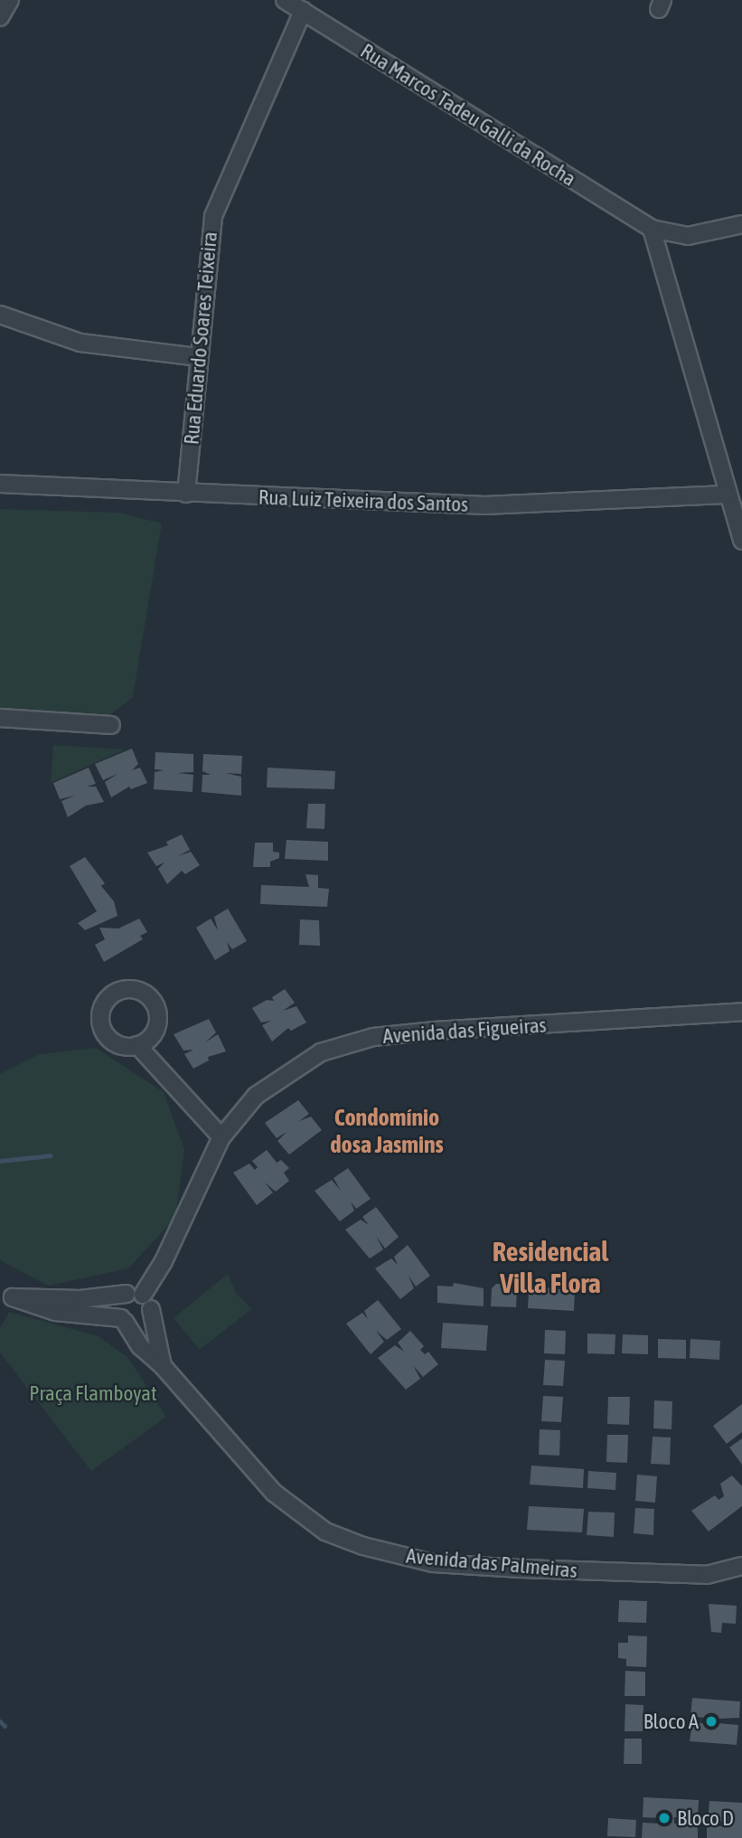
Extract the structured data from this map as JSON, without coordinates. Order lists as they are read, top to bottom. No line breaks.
{"streets":{"street":["Rua Marcos Tadeu Galli da Rocha","Rua Eduardo Soares Teixeira","Rua Luiz Teixeira dos Santos","Avenida das Figueiras","Avenida das Palmeiras"]},"crossings":[["Rua Marcos Tadeu Galli da Rocha","Rua Eduardo Soares Teixeira"],["Rua Eduardo Soares Teixeira","Rua Luiz Teixeira dos Santos"],["Avenida das Figueiras","Avenida das Palmeiras"]],"districts":["Condomínio dosa Jasmins","Residencial Villa Flora"],"parks":["Praça Flamboyat"],"places":["Bloco A","Bloco D"]}
